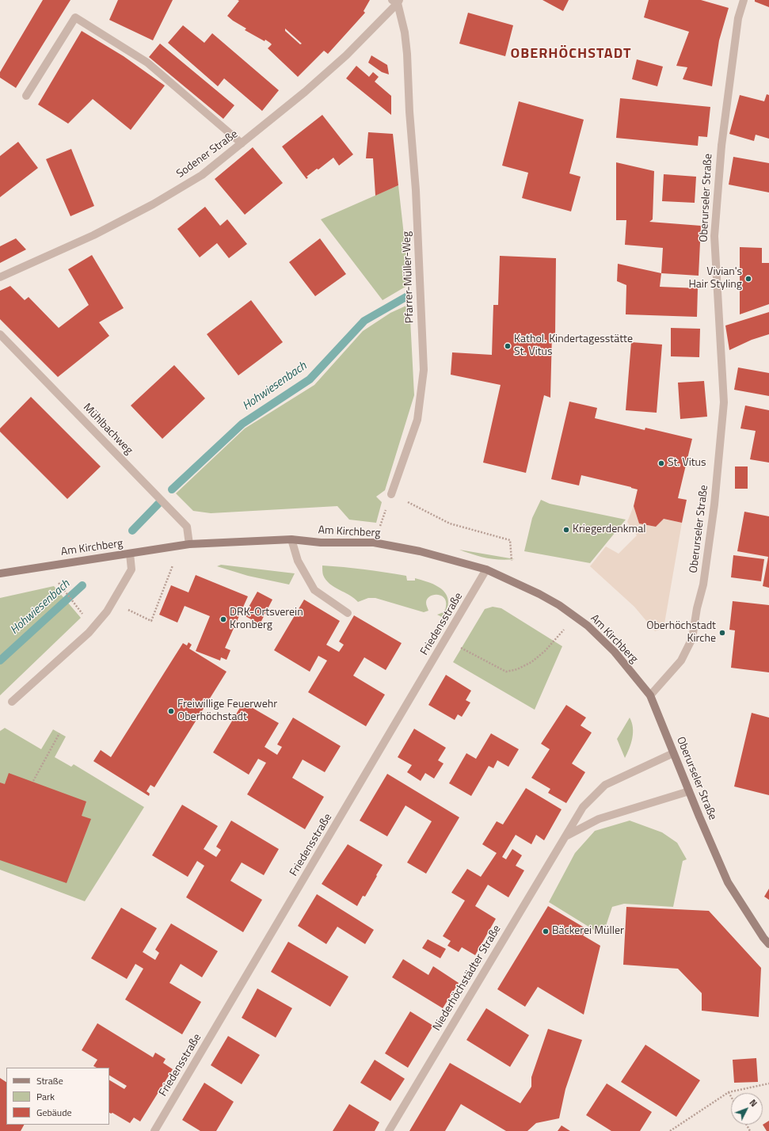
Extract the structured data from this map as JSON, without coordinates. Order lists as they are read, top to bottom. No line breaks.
{"streets":{"main road":["Oberurseler Straße","Am Kirchberg"],"street":["Sodener Straße","Pfarrer-Müller-Weg","Mühlbachweg","Friedensstraße","Niederhöchstädter Straße"]},"crossings":[["Sodener Straße","Pfarrer-Müller-Weg"],["Oberurseler Straße","Am Kirchberg"],["Oberurseler Straße","Niederhöchstädter Straße"],["Mühlbachweg","Am Kirchberg"],["Am Kirchberg","Friedensstraße"]],"districts":["OBERHÖCHSTADT"],"water":["Hohwiesenbach"],"places":["Vivian's Hair Styling","Kathol. Kindertagesstätte St. Vitus","St. Vitus","Kriegerdenkmal","DRK-Ortsverein Kronberg","Oberhöchstadt Kirche","Freiwillige Feuerwehr Oberhöchstadt","Bäckerei Müller"],"legend":["Straße","Park","Gebäude"],"north":"top right"}
